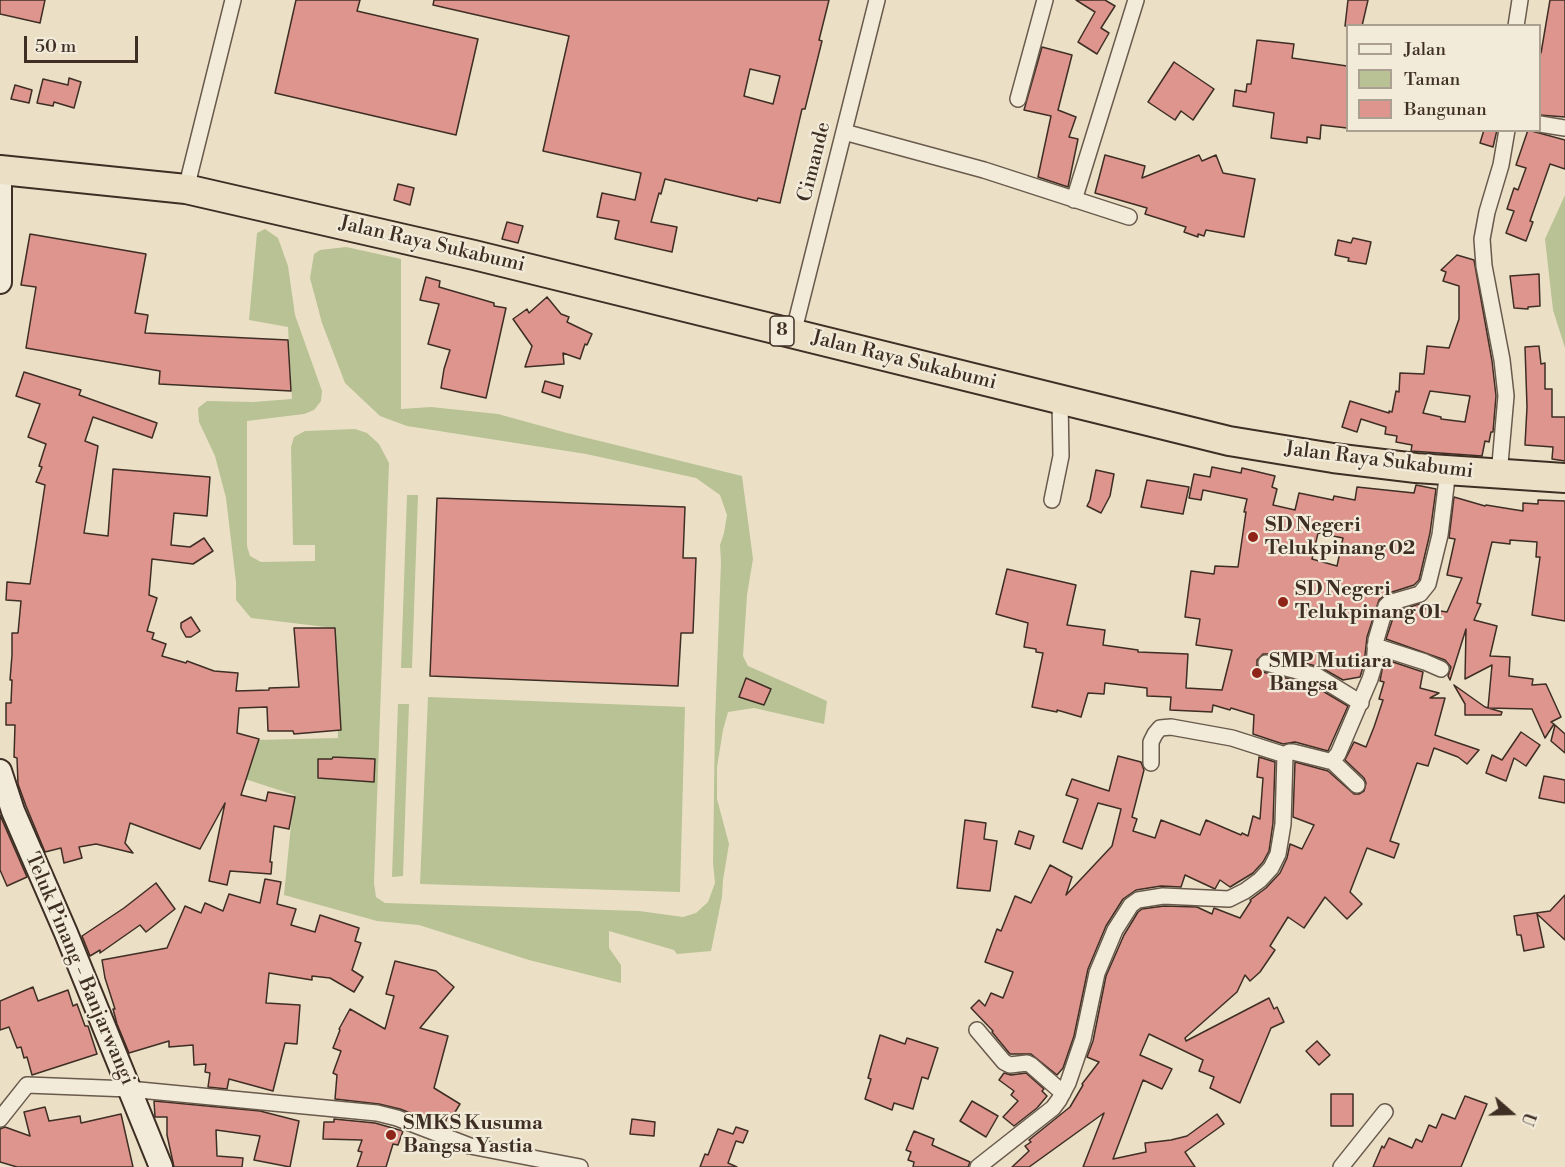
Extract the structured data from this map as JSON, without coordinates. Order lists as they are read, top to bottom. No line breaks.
{"streets":{"highway":["Jalan Raya Sukabumi","8"],"main road":["Teluk Pinang - Banjarwangi"],"street":["Cimande"]},"crossings":[["Cimande","Jalan Raya Sukabumi"]],"places":["SD Negeri Telukpinang 02","SD Negeri Telukpinang 01","SMP Mutiara Bangsa","SMKS Kusuma Bangsa Yastia"],"legend":["Jalan","Taman","Bangunan"],"scale_bar":"50 m","north":"right"}
